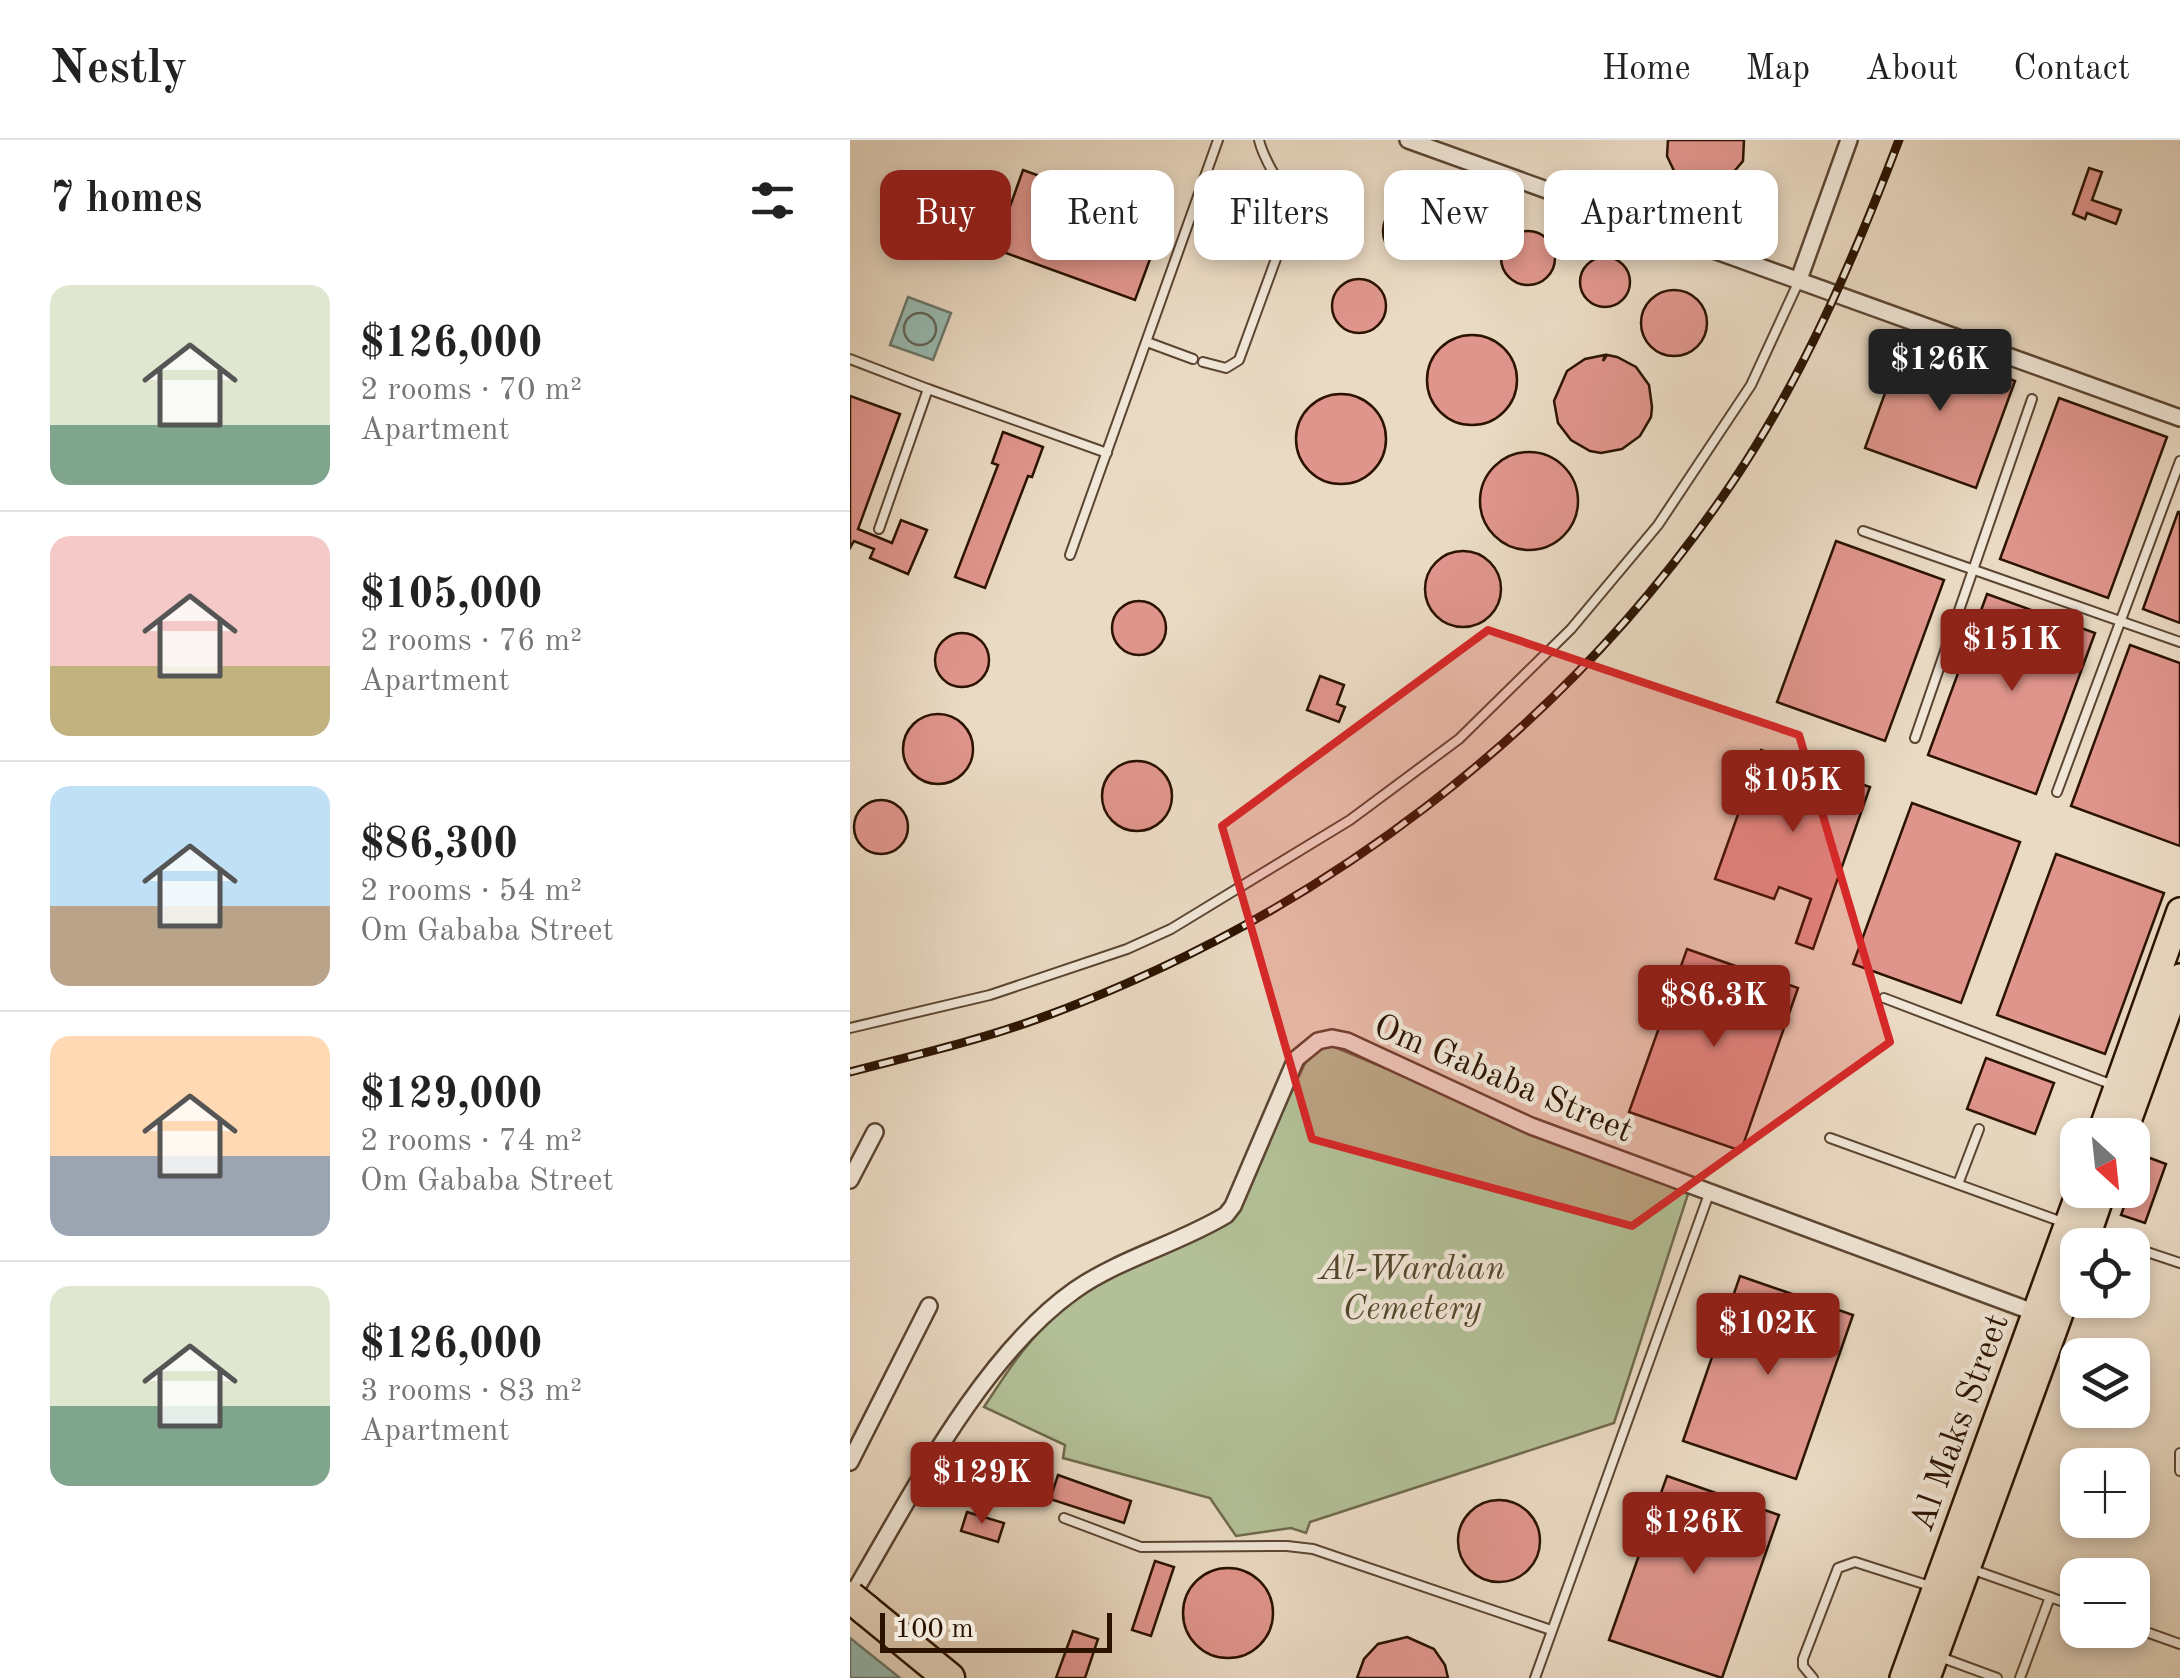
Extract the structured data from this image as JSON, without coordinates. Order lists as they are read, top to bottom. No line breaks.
{"streets":{"main road":["Al Maks Street"],"street":["Om Gababa Street"]},"crossings":[["Om Gababa Street","Al Maks Street"]],"parks":["Al-Wardian Cemetery"],"scale_bar":"100 m","north":"bottom right","page":{"header":"Nestly","nav":["Home","Map","About","Contact"],"heading":"7 homes","chip":["Buy","Rent","Filters","New","Apartment"],"list":[{"name":"$126,000","note":"2 rooms · 70 m² · Apartment"},{"name":"$105,000","note":"2 rooms · 76 m² · Apartment"},{"name":"$86,300","note":"2 rooms · 54 m² · Om Gababa Street"},{"name":"$129,000","note":"2 rooms · 74 m² · Om Gababa Street"},{"name":"$126,000","note":"3 rooms · 83 m² · Apartment"}],"price":["$126K","$151K","$105K","$86.3K","$102K","$129K","$126K"],"map_buttons":["+","−"],"scale":"100 m"}}
